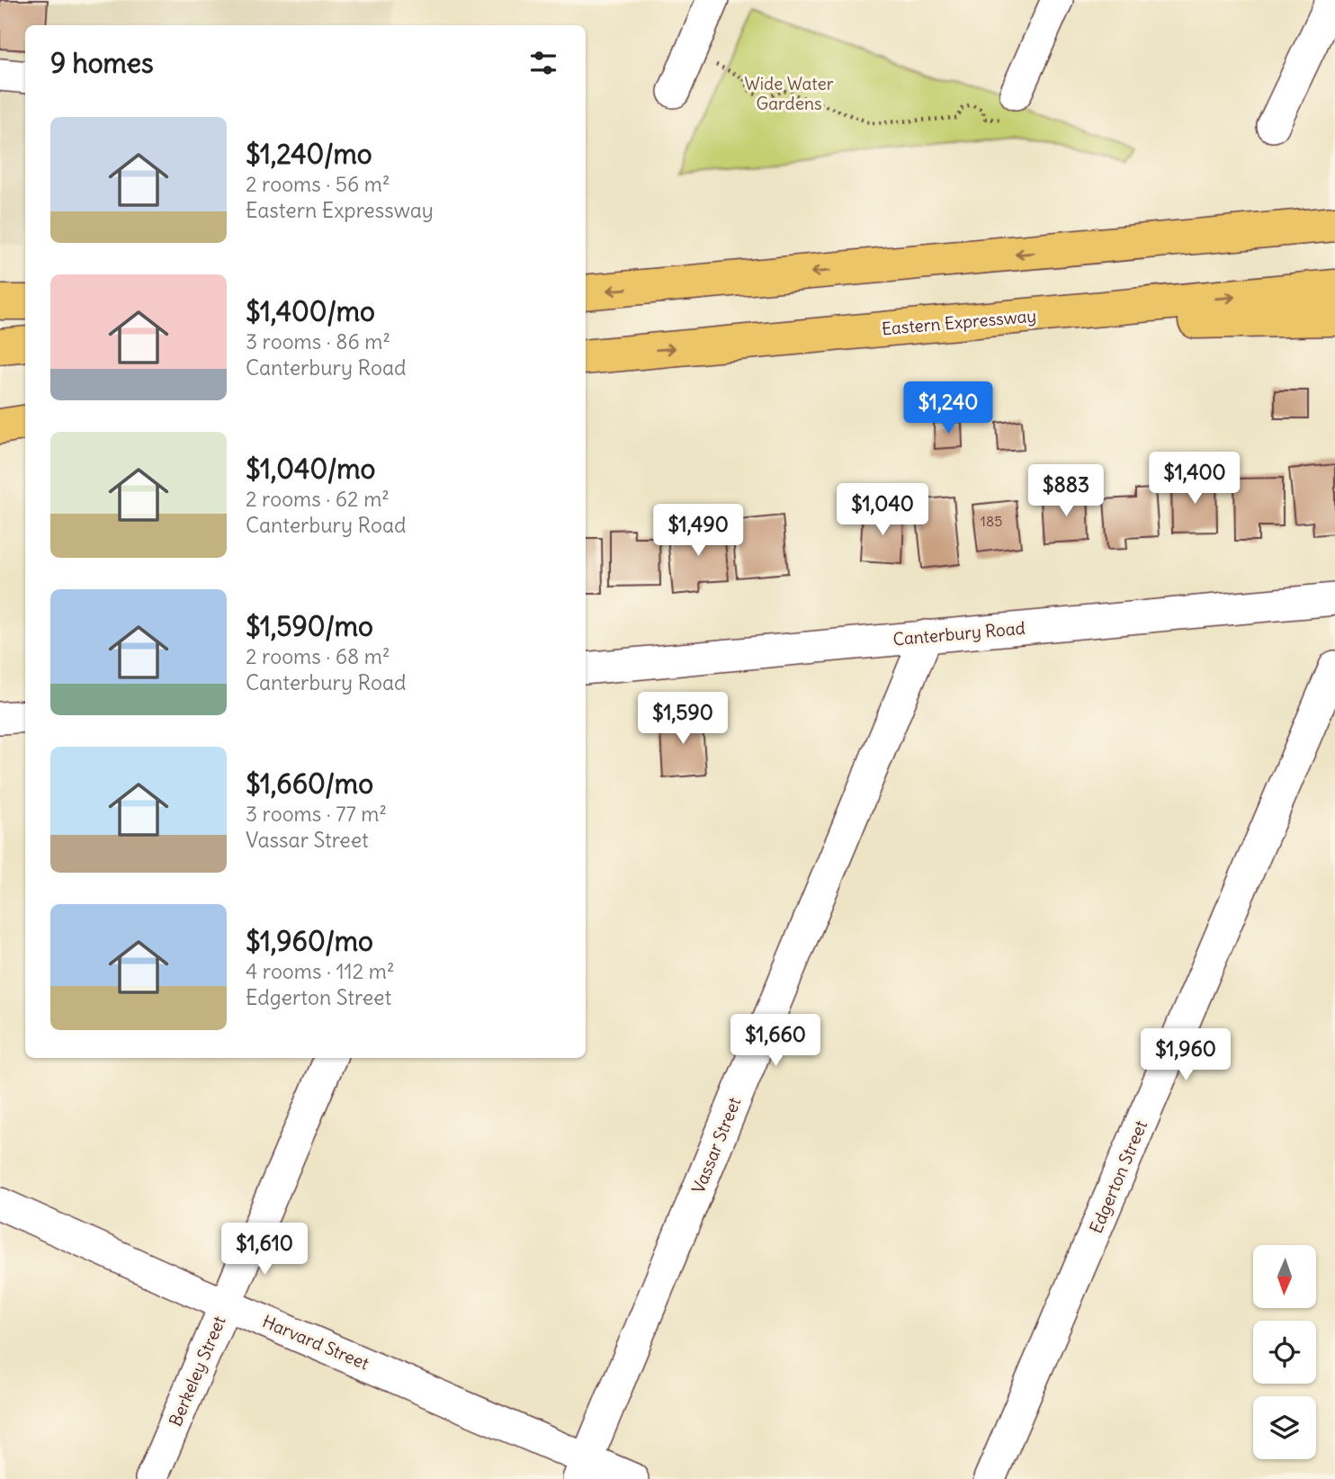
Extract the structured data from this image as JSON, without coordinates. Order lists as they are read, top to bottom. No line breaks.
{"streets":{"highway":["Eastern Expressway"],"street":["Canterbury Road","Vassar Street","Edgerton Street","Harvard Street","Berkeley Street"]},"crossings":[["Canterbury Road","Vassar Street"],["Vassar Street","Harvard Street"],["Harvard Street","Berkeley Street"]],"parks":["Wide Water Gardens"],"house_numbers":["185"],"north":"bottom","page":{"heading":"9 homes","list":[{"name":"$1,240/mo","note":"2 rooms · 56 m² · Eastern Expressway"},{"name":"$1,400/mo","note":"3 rooms · 86 m² · Canterbury Road"},{"name":"$1,040/mo","note":"2 rooms · 62 m² · Canterbury Road"},{"name":"$1,590/mo","note":"2 rooms · 68 m² · Canterbury Road"},{"name":"$1,660/mo","note":"3 rooms · 77 m² · Vassar Street"},{"name":"$1,960/mo","note":"4 rooms · 112 m² · Edgerton Street"}],"price":["$1,240","$1,400","$883","$1,040","$1,490","$1,590","$1,660","$1,960","$1,610"]}}
